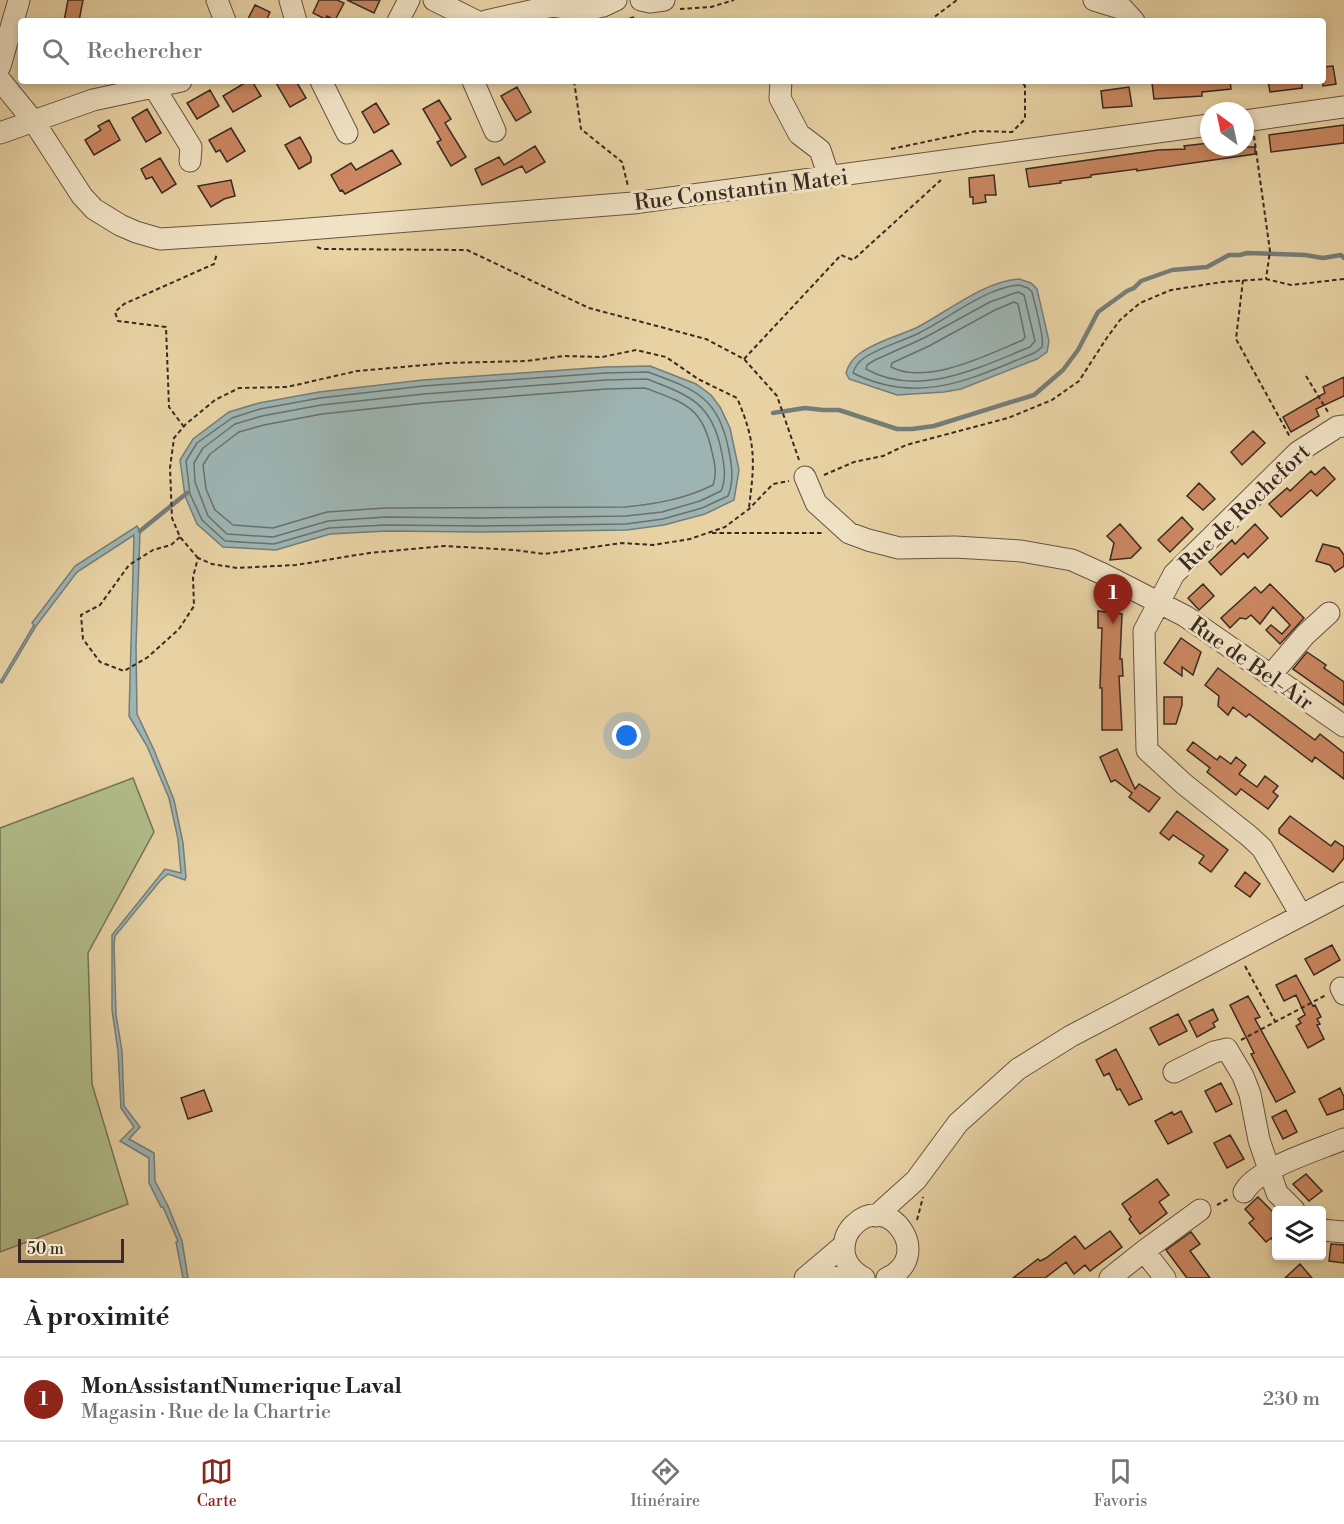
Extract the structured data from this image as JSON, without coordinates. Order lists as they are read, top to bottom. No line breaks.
{"streets":{"street":["Rue Constantin Matei","Rue de Rochefort","Rue de Bel-Air"]},"crossings":[["Rue de Rochefort","Rue de Bel-Air"]],"scale_bar":"50 m","north":"top left","page":{"search":"Rechercher","pins":"1","scale":"50 m","heading":"À proximité","list":[{"mark":"1","name":"MonAssistantNumerique Laval","note":"Magasin · Rue de la Chartrie","value":"230 m"}],"nav":["Carte","Itinéraire","Favoris"]}}
